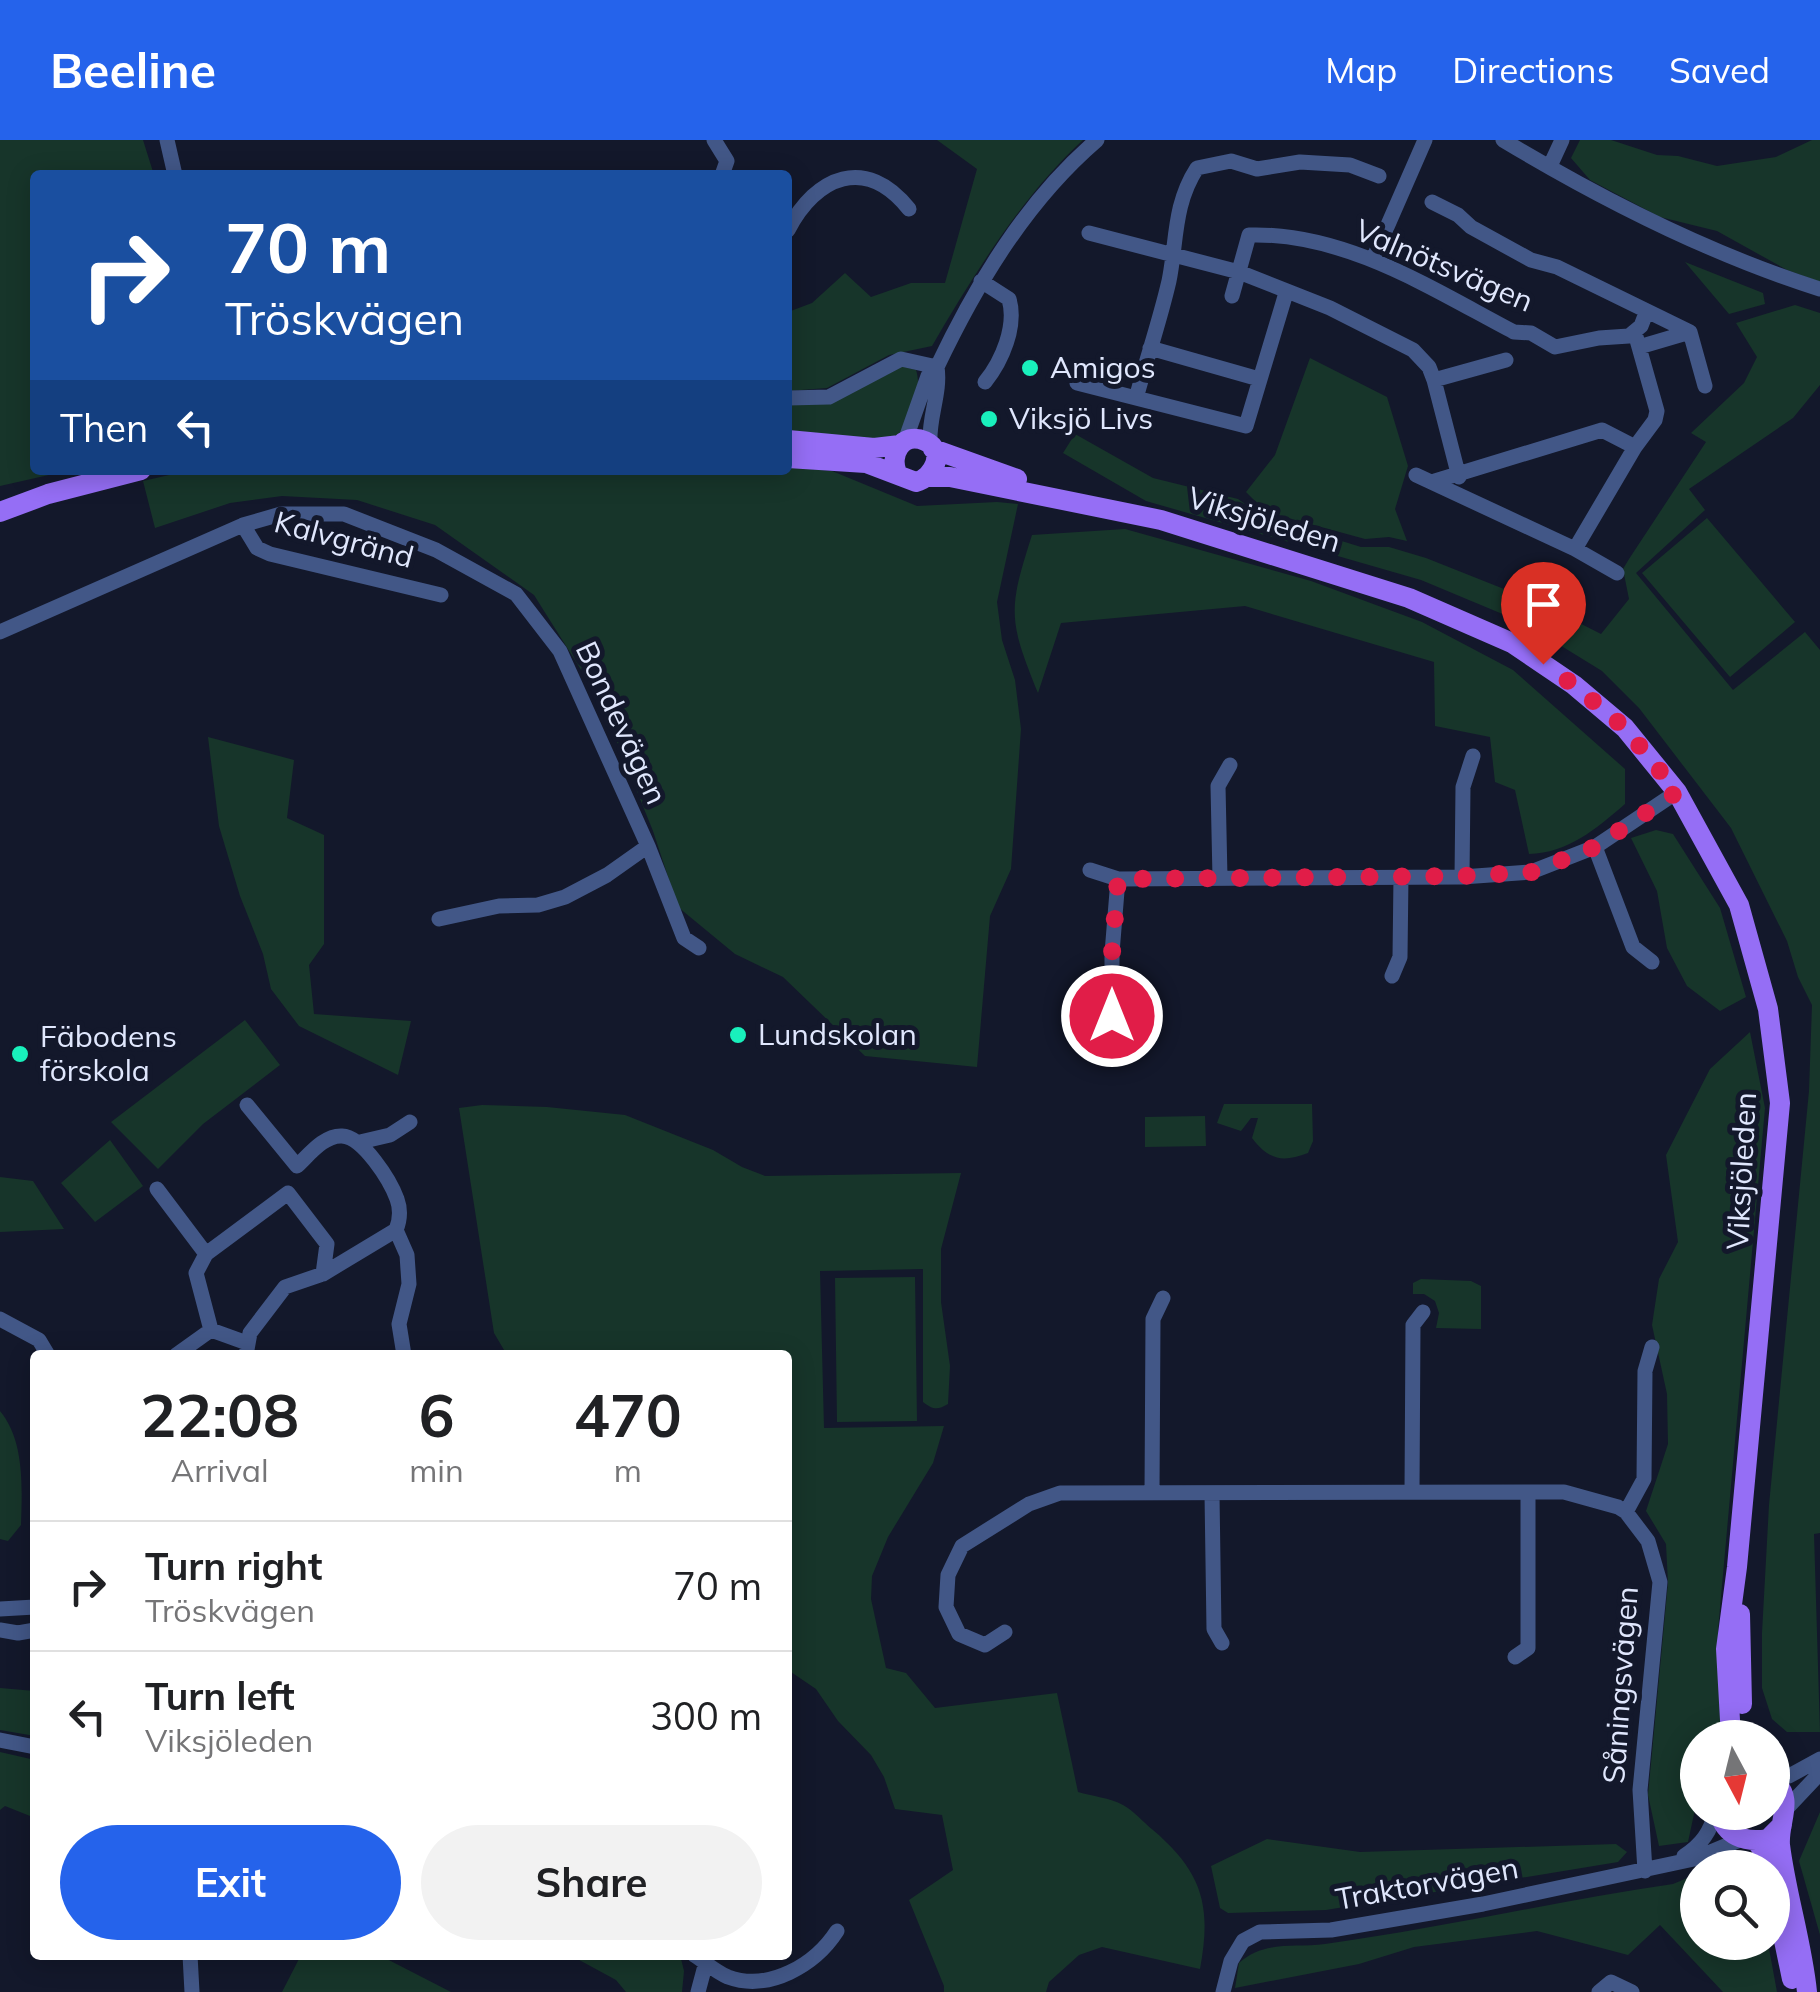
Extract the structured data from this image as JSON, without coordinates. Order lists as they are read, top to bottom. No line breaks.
{"streets":{"main road":["Viksjöleden"],"street":["Valnötsvägen","Kalvgränd","Bondevägen","Såningsvägen","Traktorvägen"]},"crossings":[["Kalvgränd","Bondevägen"],["Såningsvägen","Traktorvägen"]],"places":["Amigos","Viksjö Livs","Lundskolan","Fäbodens förskola"],"north":"bottom","page":{"header":"Beeline","nav":["Map","Directions","Saved"],"turn":["70 m","Tröskvägen"],"then":"Then","eta":["22:08","Arrival","6","min","470","m"],"list":[{"name":"Turn right","note":"Tröskvägen","value":"70 m"},{"name":"Turn left","note":"Viksjöleden","value":"300 m"}],"buttons":["Exit","Share"]}}
